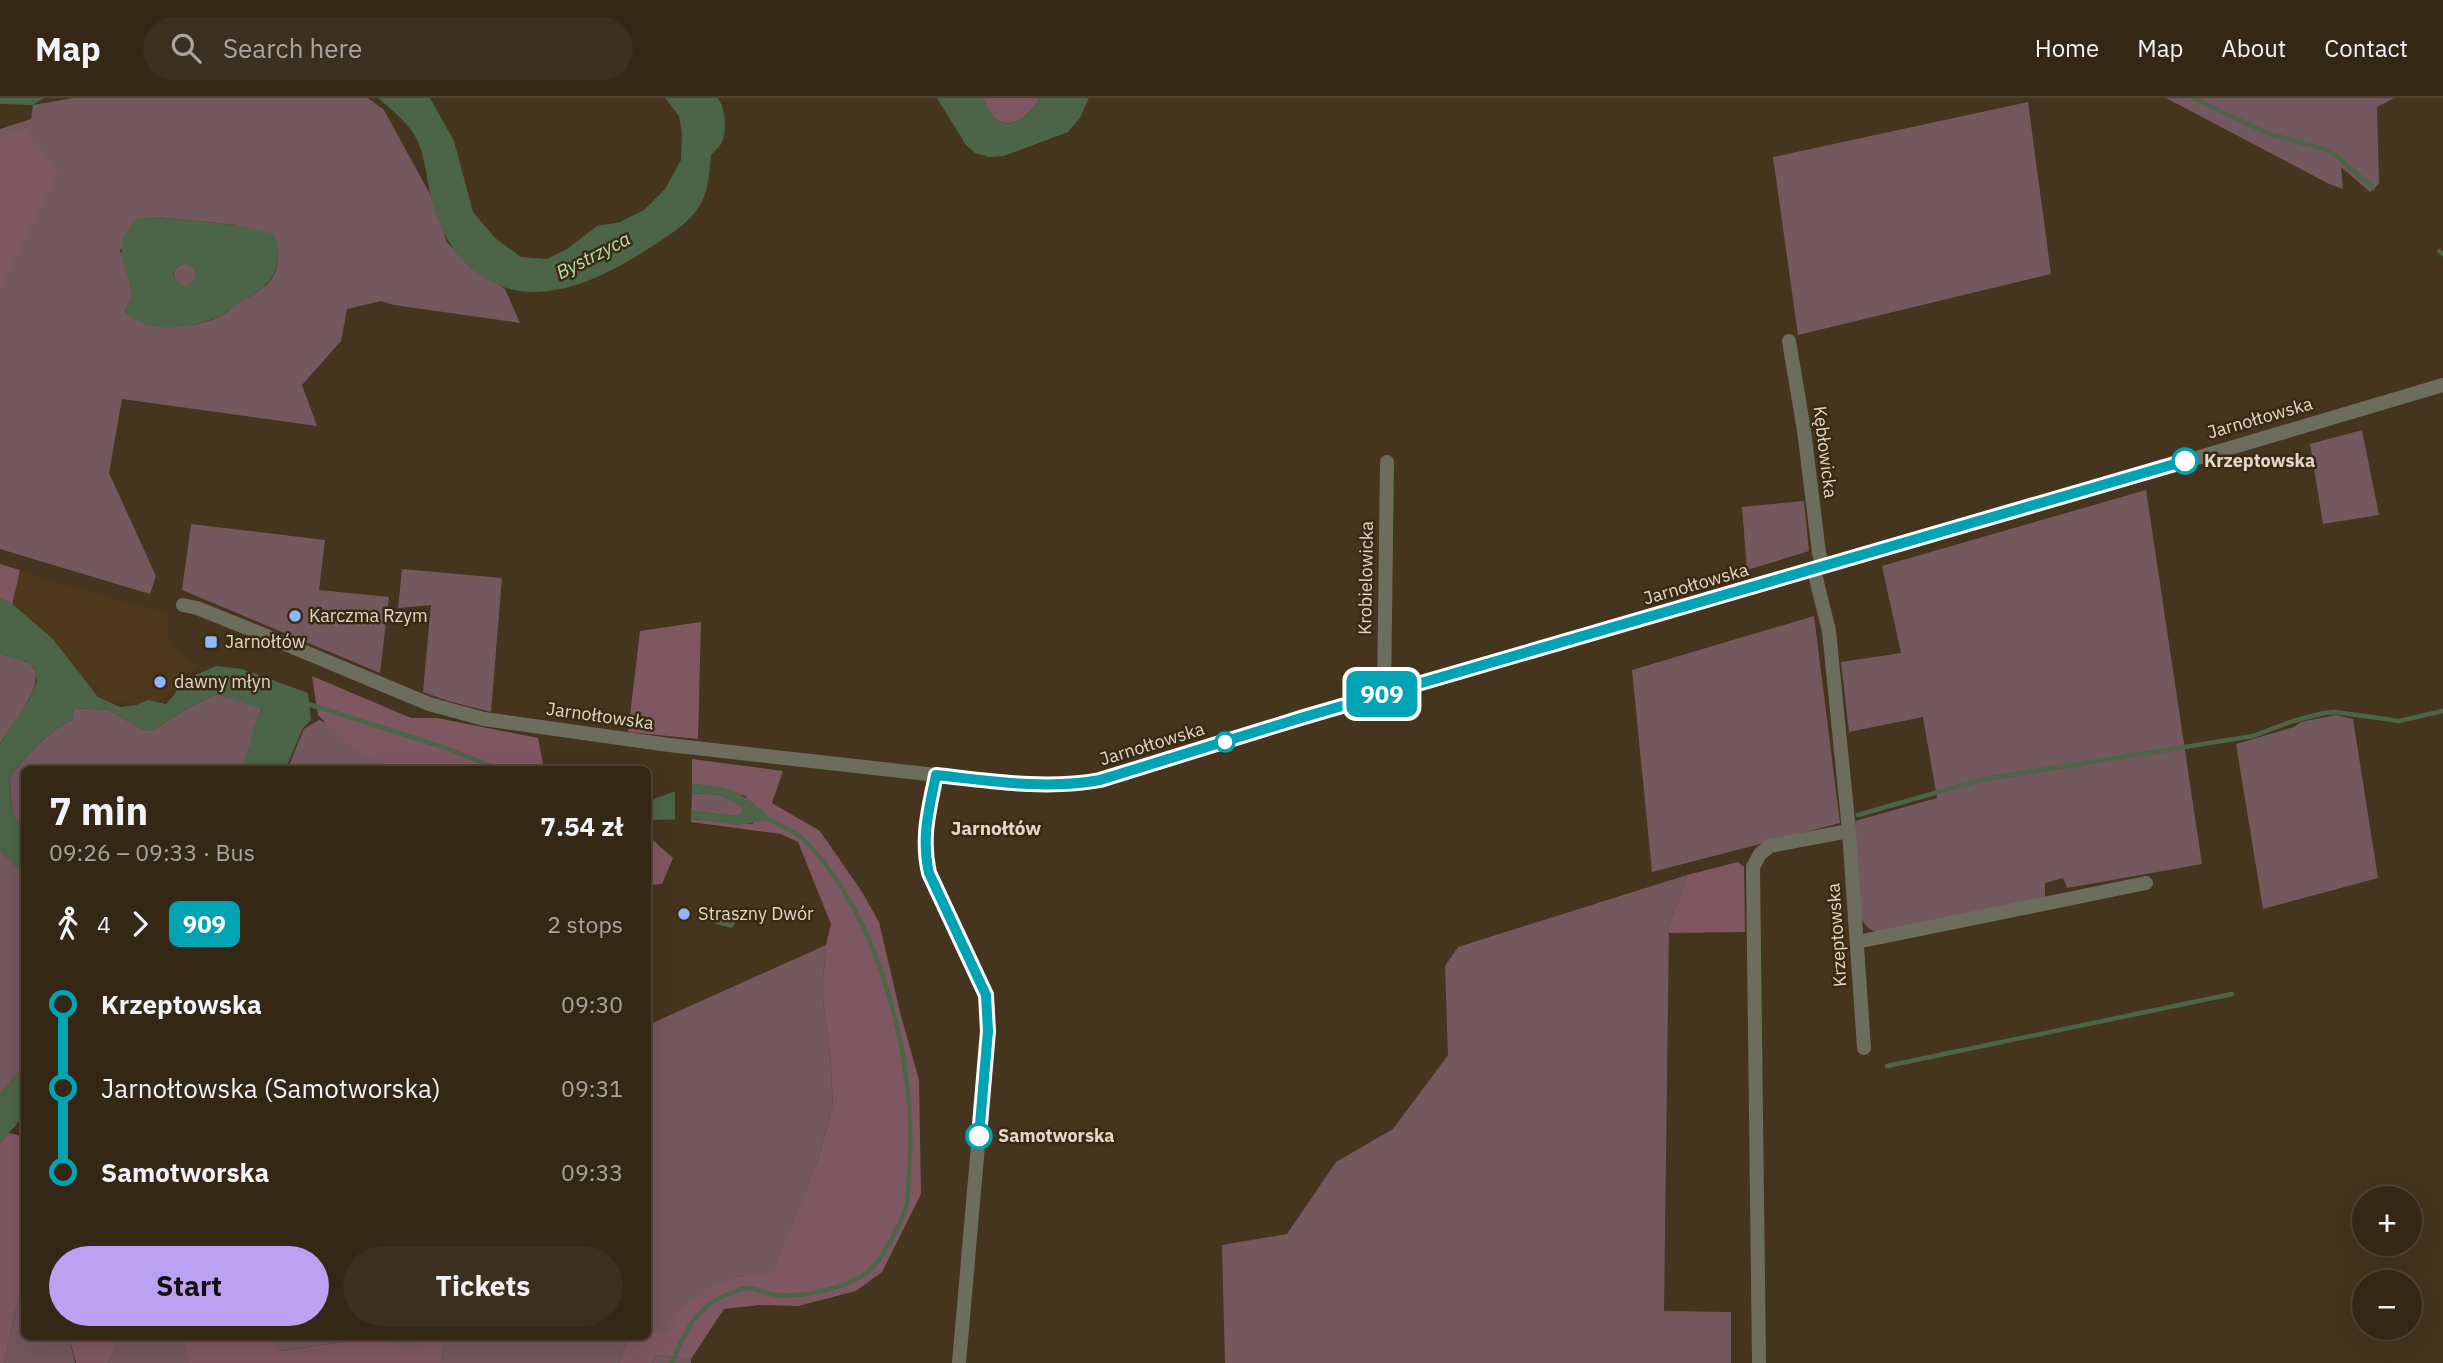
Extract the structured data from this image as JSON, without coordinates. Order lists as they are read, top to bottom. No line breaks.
{"streets":{"street":["Jarnołtowska","Kębłowicka","Krobielowicka","Krzeptowska"]},"crossings":[["Jarnołtowska","Kębłowicka"],["Jarnołtowska","Krobielowicka"],["Jarnołtowska","Krzeptowska"],["Kębłowicka","Krzeptowska"]],"districts":["Jarnołtów"],"water":["Bystrzyca"],"places":{"other":["Krzeptowska","Karczma Rzym","dawny młyn","Straszny Dwór","Samotworska"],"transit":["Jarnołtów"]},"lines":["bus line 909"],"page":{"header":"Map","search":"Search here","nav":["Home","Map","About","Contact"],"on_map":"909","heading":["7 min","09:26 – 09:33 · Bus","7.54 zł"],"legs":["4","909","2 stops"],"list":[{"name":"Krzeptowska","value":"09:30"},{"name":"Jarnołtowska (Samotworska)","value":"09:31"},{"name":"Samotworska","value":"09:33"}],"map_buttons":["+","−"],"buttons":["Start","Tickets"]}}
